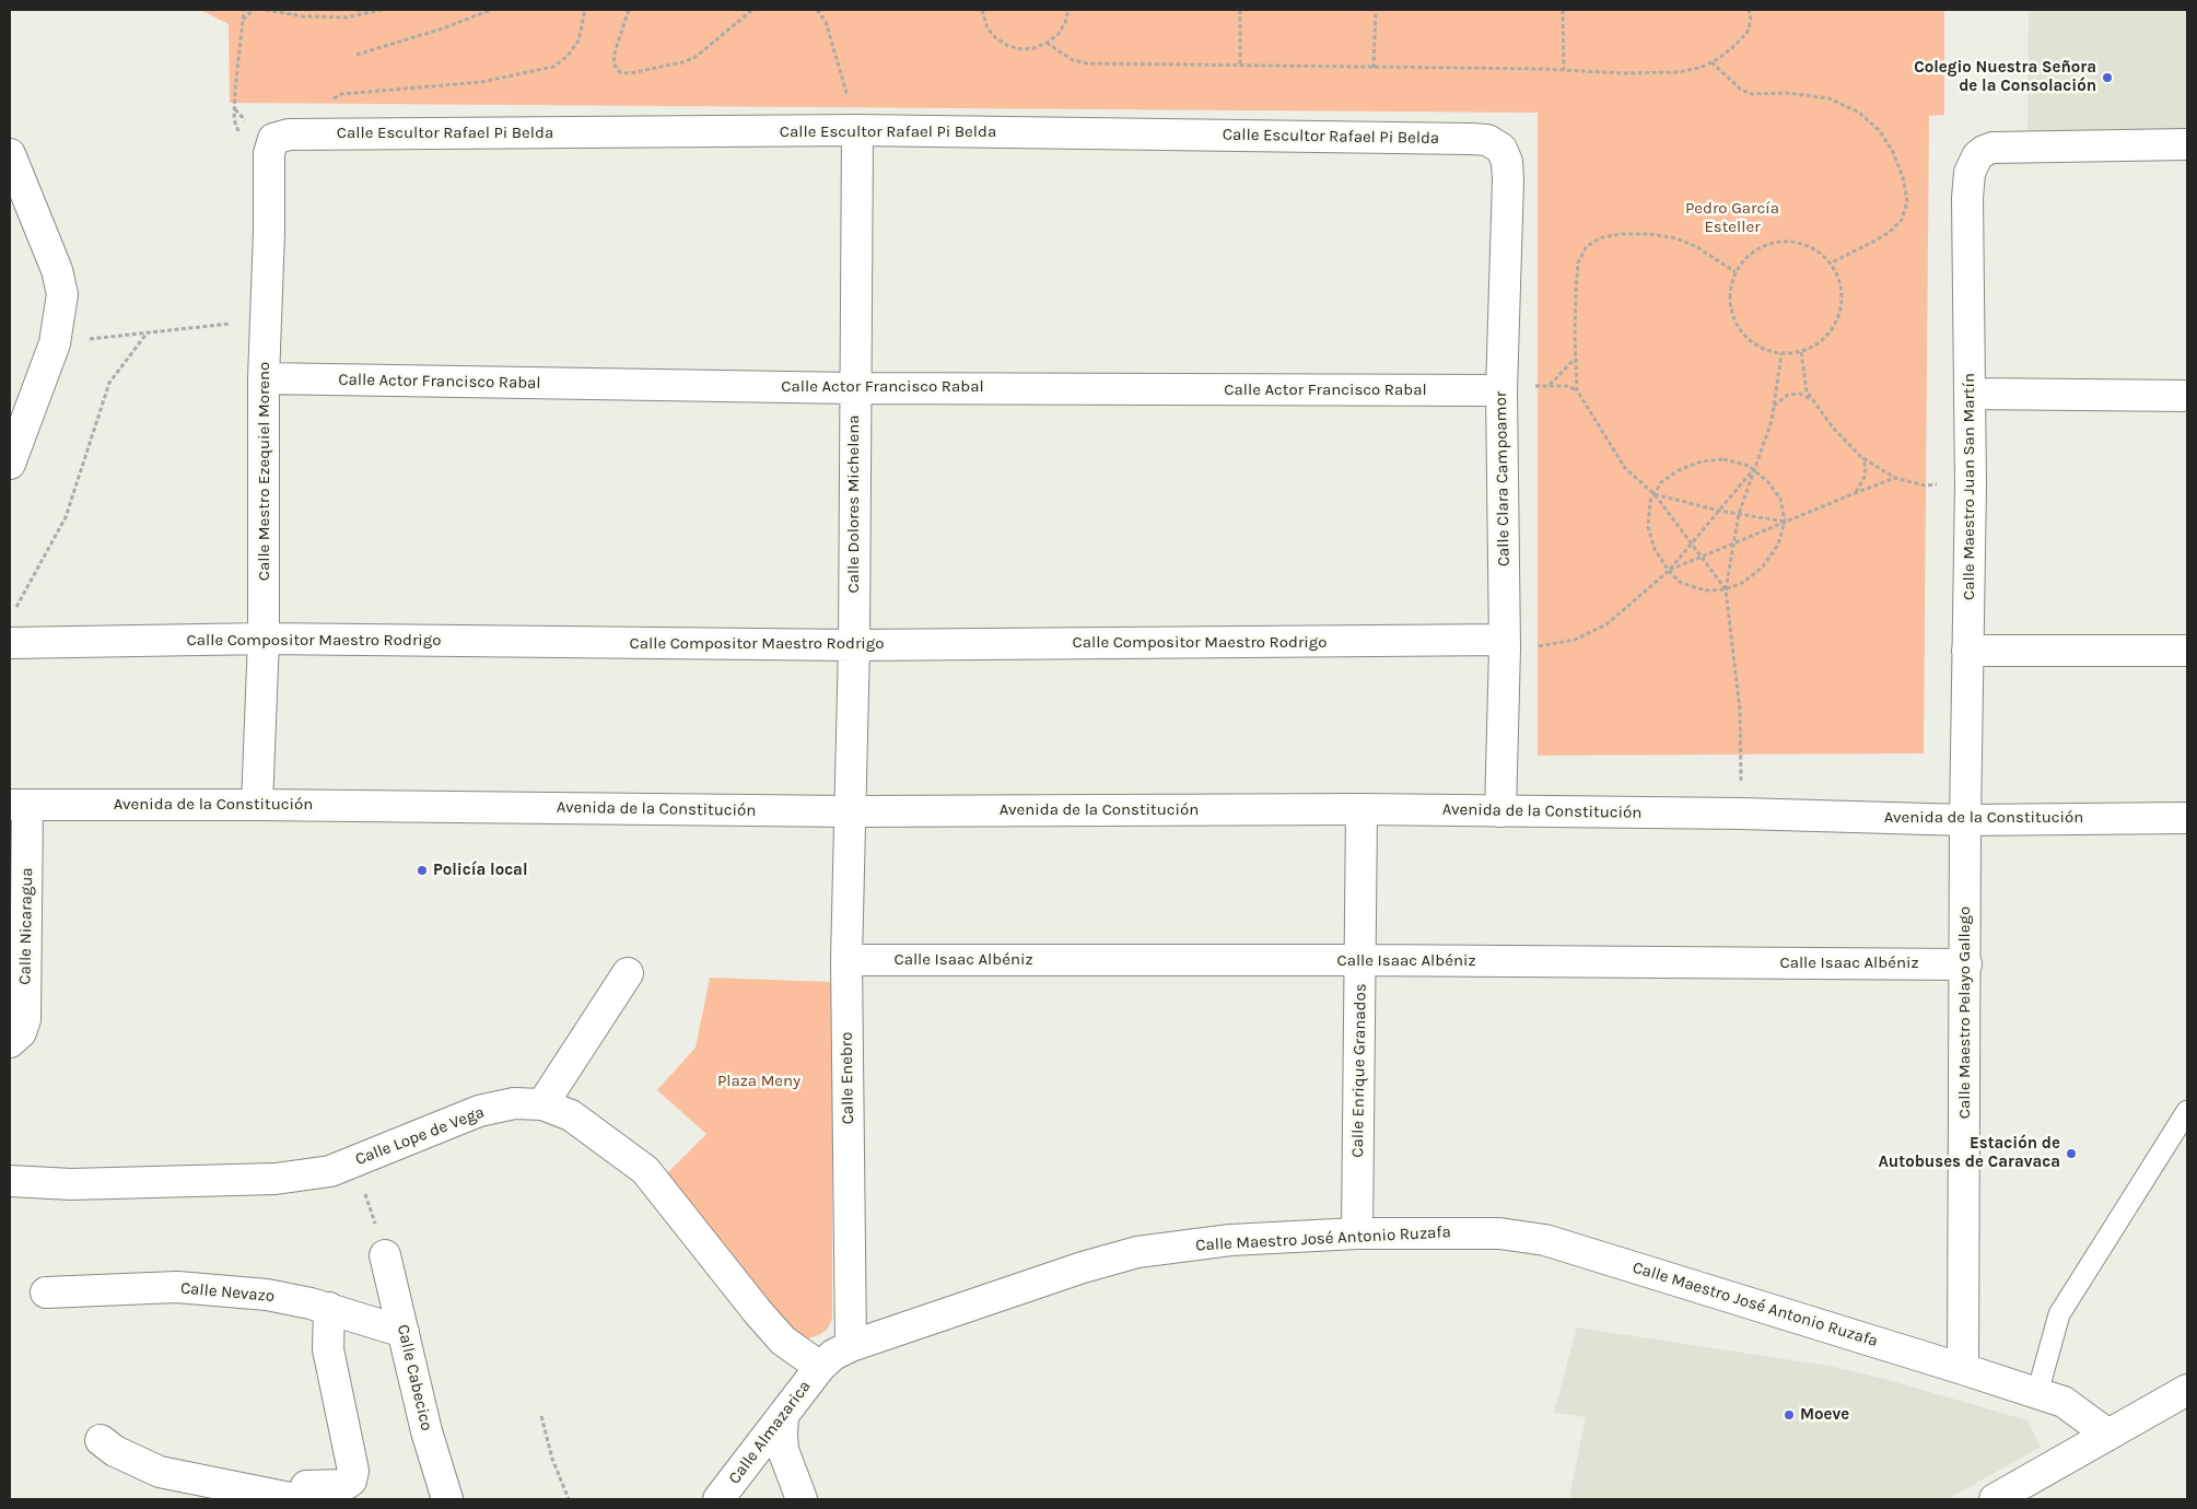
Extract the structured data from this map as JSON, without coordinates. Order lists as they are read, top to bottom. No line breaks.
{"streets":{"street":["Calle Escultor Rafael Pi Belda","Calle Actor Francisco Rabal","Calle Mestro Ezequiel Moreno","Calle Clara Campoamor","Calle Maestro Juan San Martín","Calle Dolores Michelena","Calle Compositor Maestro Rodrigo","Avenida de la Constitución","Calle Nicaragua","Calle Isaac Albéniz","Calle Maestro Pelayo Gallego","Calle Enrique Granados","Calle Enebro","Calle Lope de Vega","Calle Maestro José Antonio Ruzafa","Calle Nevazo","Calle Cabecico","Calle Almazarica"]},"crossings":[["Calle Escultor Rafael Pi Belda","Calle Mestro Ezequiel Moreno"],["Calle Escultor Rafael Pi Belda","Calle Clara Campoamor"],["Calle Escultor Rafael Pi Belda","Calle Dolores Michelena"],["Calle Actor Francisco Rabal","Calle Mestro Ezequiel Moreno"],["Calle Actor Francisco Rabal","Calle Clara Campoamor"],["Calle Actor Francisco Rabal","Calle Dolores Michelena"],["Calle Mestro Ezequiel Moreno","Calle Compositor Maestro Rodrigo"],["Calle Mestro Ezequiel Moreno","Avenida de la Constitución"],["Calle Clara Campoamor","Calle Compositor Maestro Rodrigo"],["Calle Clara Campoamor","Avenida de la Constitución"],["Calle Maestro Juan San Martín","Avenida de la Constitución"],["Calle Maestro Juan San Martín","Calle Maestro Pelayo Gallego"],["Calle Dolores Michelena","Calle Compositor Maestro Rodrigo"],["Calle Dolores Michelena","Avenida de la Constitución"],["Calle Dolores Michelena","Calle Enebro"],["Avenida de la Constitución","Calle Nicaragua"],["Avenida de la Constitución","Calle Maestro Pelayo Gallego"],["Avenida de la Constitución","Calle Enrique Granados"],["Avenida de la Constitución","Calle Enebro"],["Calle Isaac Albéniz","Calle Maestro Pelayo Gallego"],["Calle Isaac Albéniz","Calle Enrique Granados"],["Calle Isaac Albéniz","Calle Enebro"],["Calle Maestro Pelayo Gallego","Calle Maestro José Antonio Ruzafa"],["Calle Enrique Granados","Calle Maestro José Antonio Ruzafa"],["Calle Enebro","Calle Maestro José Antonio Ruzafa"],["Calle Lope de Vega","Calle Maestro José Antonio Ruzafa"],["Calle Lope de Vega","Calle Almazarica"],["Calle Maestro José Antonio Ruzafa","Calle Almazarica"],["Calle Nevazo","Calle Cabecico"]],"parks":["Pedro García Esteller","Plaza Meny"],"places":["Colegio Nuestra Señora de la Consolación","Policía local","Estación de Autobuses de Caravaca","Moeve"]}
